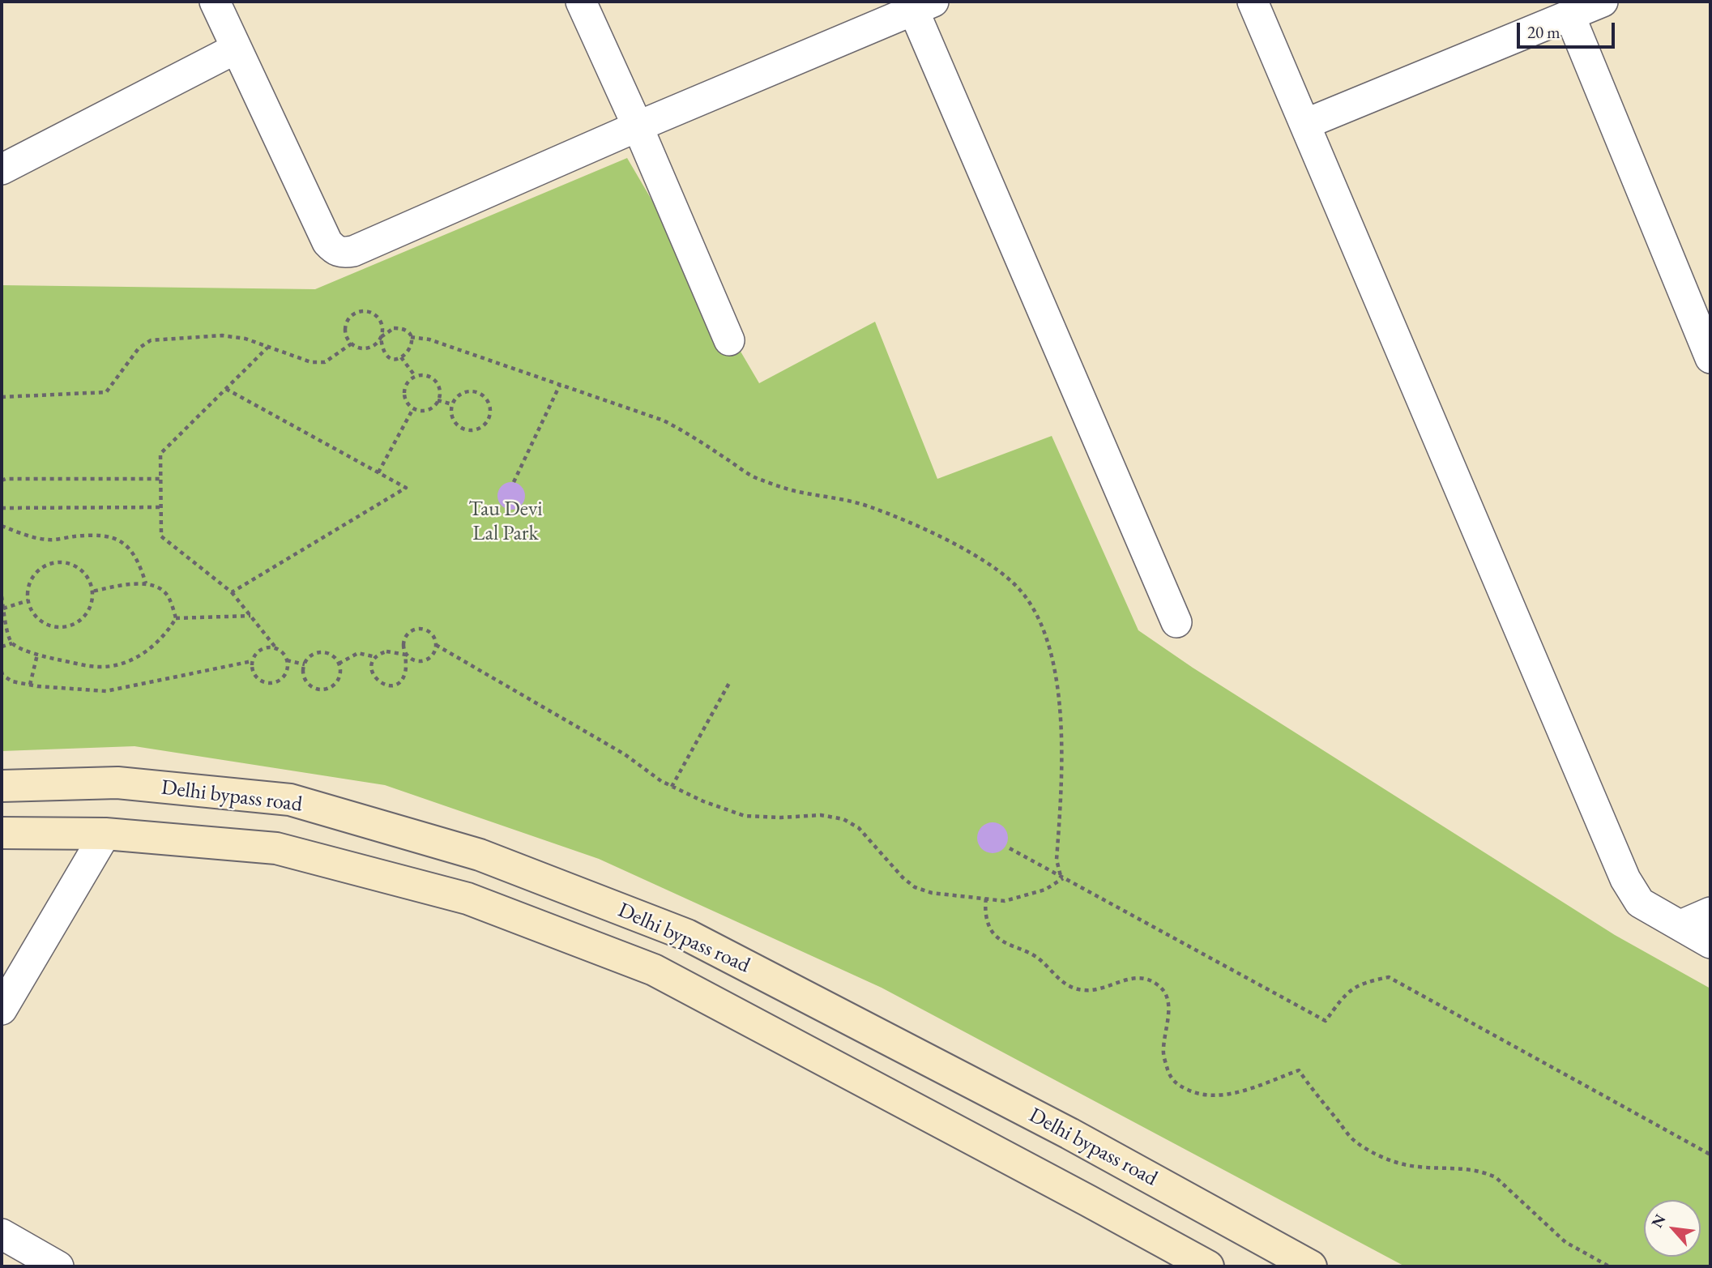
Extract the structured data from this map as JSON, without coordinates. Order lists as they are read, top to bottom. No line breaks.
{"streets":{"main road":["Delhi bypass road"]},"parks":["Tau Devi Lal Park"],"scale_bar":"20 m","north":"top left"}
